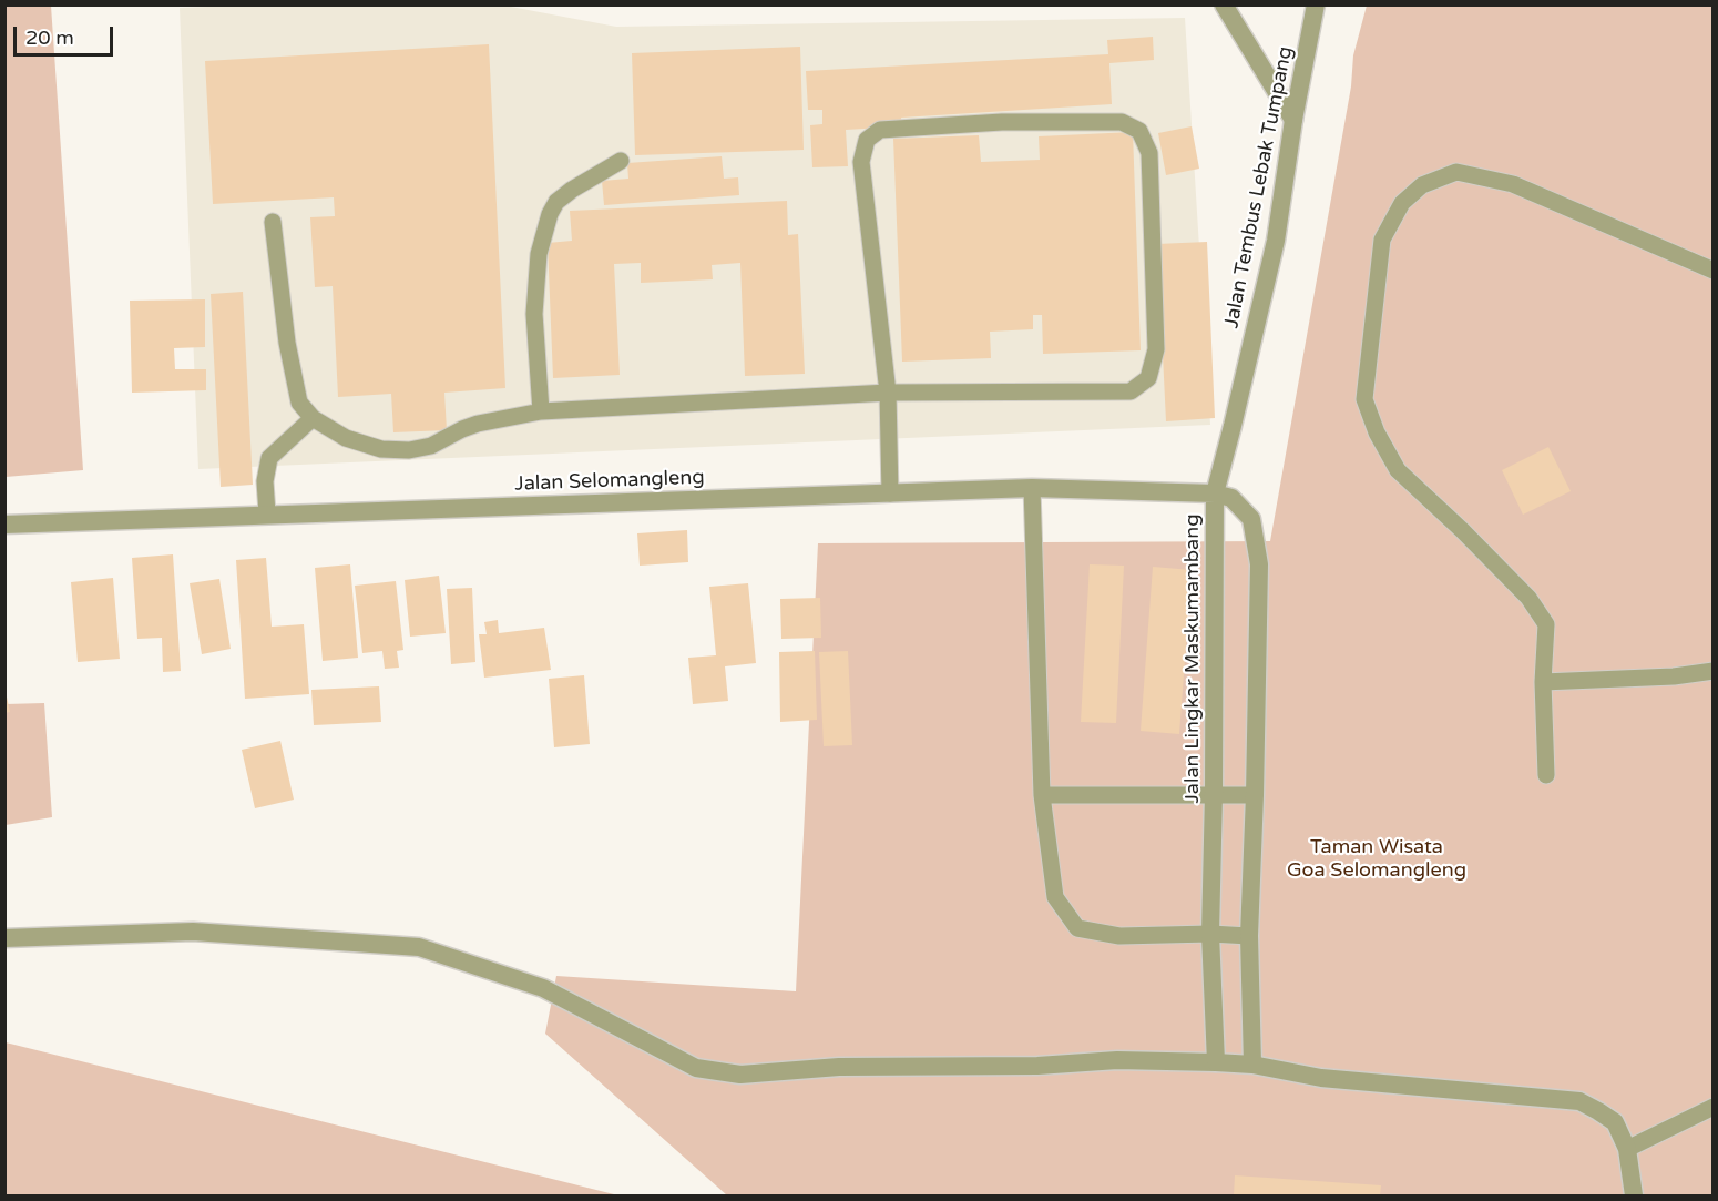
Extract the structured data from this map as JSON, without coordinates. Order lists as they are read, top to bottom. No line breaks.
{"streets":{"street":["Jalan Tembus Lebak Tumpang","Jalan Selomangleng","Jalan Lingkar Maskumambang"]},"crossings":[["Jalan Tembus Lebak Tumpang","Jalan Selomangleng"],["Jalan Tembus Lebak Tumpang","Jalan Lingkar Maskumambang"],["Jalan Selomangleng","Jalan Lingkar Maskumambang"]],"parks":["Taman Wisata Goa Selomangleng"],"scale_bar":"20 m"}
